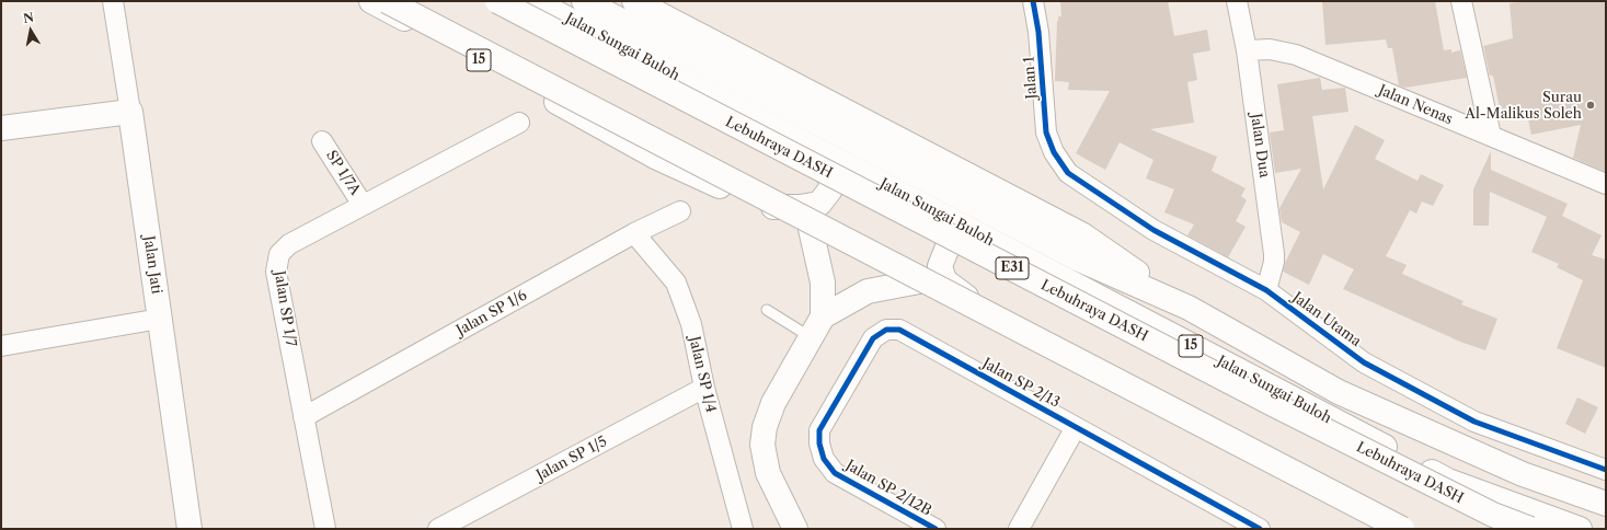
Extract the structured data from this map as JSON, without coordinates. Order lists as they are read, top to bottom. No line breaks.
{"streets":{"main road":["Jalan Sungai Buloh","15","Lebuhraya DASH","Jalan Jati","E31"],"street":["Jalan 1","Jalan Nenas","Jalan Dua","SP 1/7A","Jalan SP 1/7","Jalan SP 1/6","Jalan Utama","Jalan SP 1/4","Jalan SP 2/13","Jalan SP 1/5","Jalan SP 2/12B"]},"crossings":[["Jalan 1","Jalan Utama"],["Jalan Nenas","Jalan Dua"],["Jalan Dua","Jalan Utama"],["SP 1/7A","Jalan SP 1/7"],["Jalan SP 1/7","Jalan SP 1/6"],["Jalan SP 1/6","Jalan SP 1/4"],["Jalan SP 1/4","Jalan SP 1/5"],["Jalan SP 2/13","Jalan SP 2/12B"]],"places":["Surau Al-Malikus Soleh"],"north":"top"}
